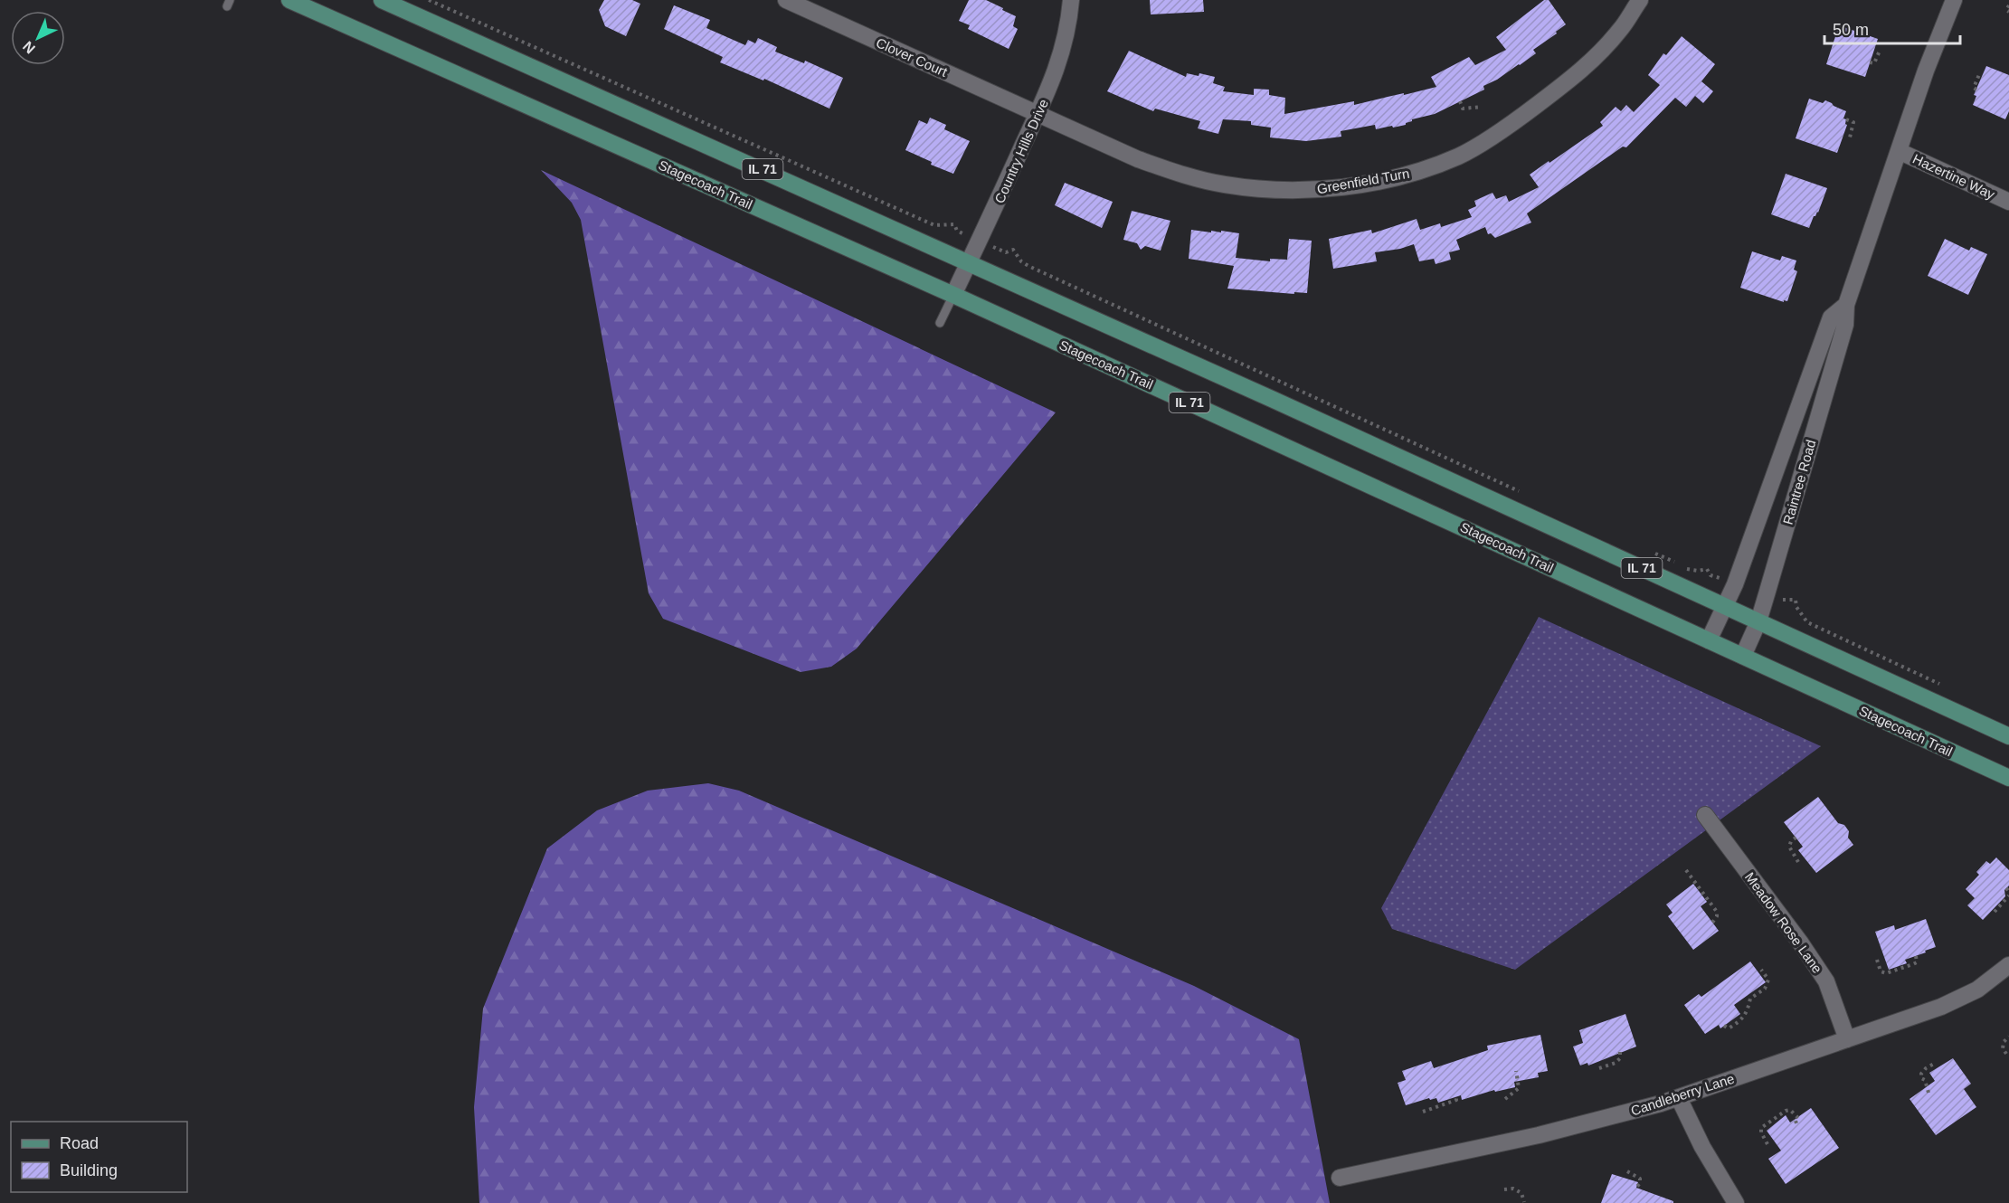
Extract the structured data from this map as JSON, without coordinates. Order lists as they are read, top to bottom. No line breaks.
{"streets":{"main road":["IL 71","Stagecoach Trail"],"street":["Clover Court","Country Hills Drive","Hazertine Way","Greenfield Turn","Raintree Road","Meadow Rose Lane","Candleberry Lane"]},"crossings":[["Clover Court","Country Hills Drive"],["Clover Court","Greenfield Turn"],["Country Hills Drive","IL 71"],["Country Hills Drive","Greenfield Turn"],["Country Hills Drive","Stagecoach Trail"],["IL 71","Raintree Road"],["Hazertine Way","Raintree Road"],["Stagecoach Trail","Raintree Road"],["Meadow Rose Lane","Candleberry Lane"]],"legend":["Road","Building"],"scale_bar":"50 m","north":"bottom left"}
